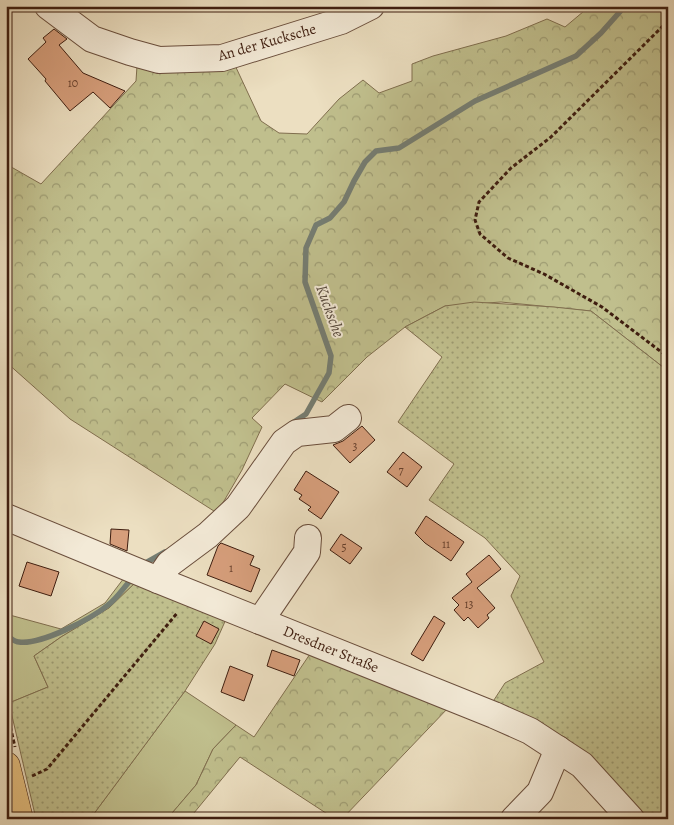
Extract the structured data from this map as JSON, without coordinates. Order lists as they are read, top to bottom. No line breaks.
{"streets":{"street":["An der Kucksche","Dresdner Straße"]},"water":["Kucksche"],"house_numbers":["10","3","7","11","5","1","13"]}
